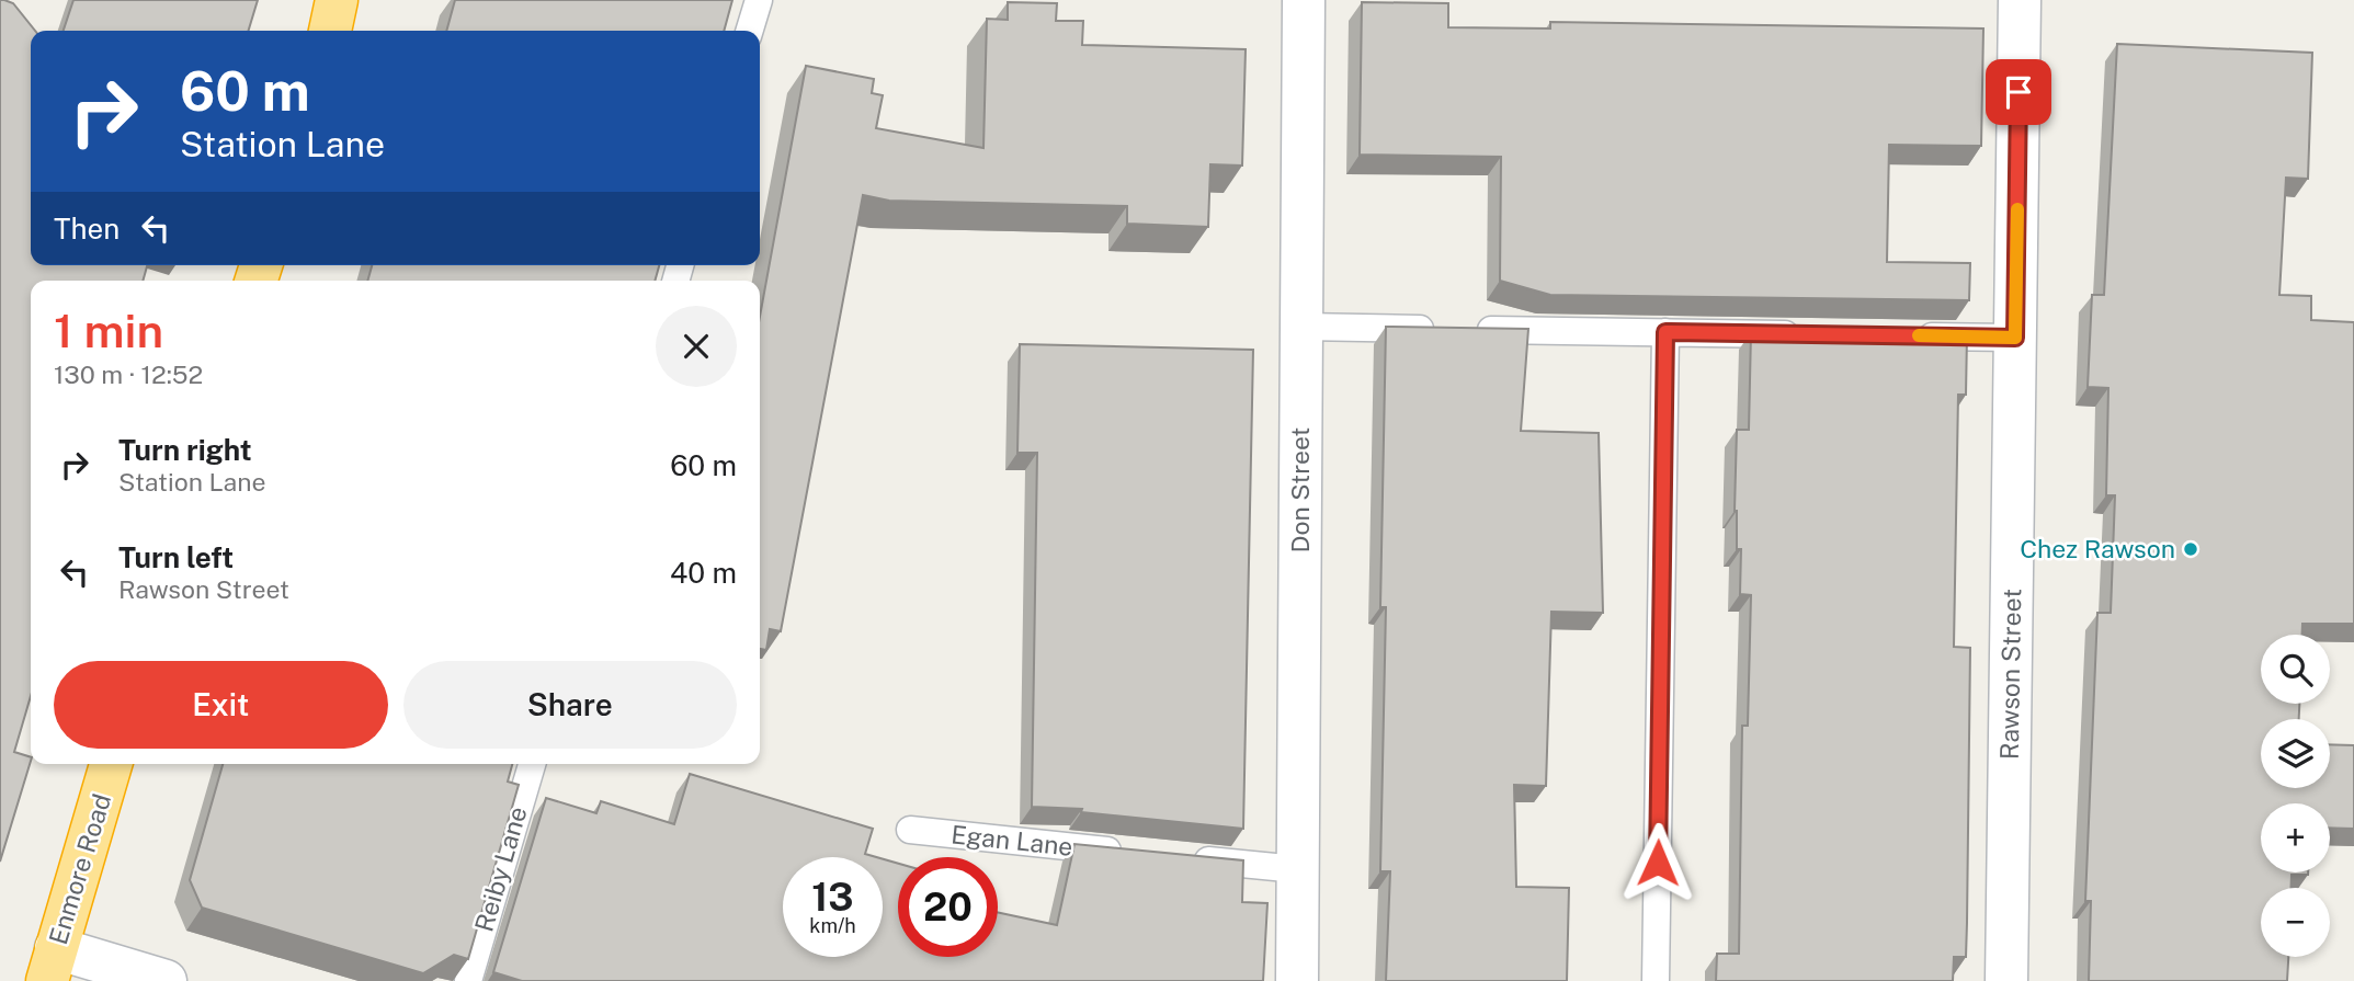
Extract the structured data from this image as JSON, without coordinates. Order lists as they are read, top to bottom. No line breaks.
{"streets":{"highway":["Enmore Road"],"street":["Don Street","Rawson Street"],"lane":["Egan Lane","Reiby Lane"]},"places":["Chez Rawson"],"page":{"turn":["60 m","Station Lane"],"then":"Then","heading":["1 min","130 m · 12:52"],"list":[{"name":"Turn right","note":"Station Lane","value":"60 m"},{"name":"Turn left","note":"Rawson Street","value":"40 m"}],"map_buttons":["+","−"],"buttons":["Exit","Share"],"speed":"13 km/h","limit":"20"}}
